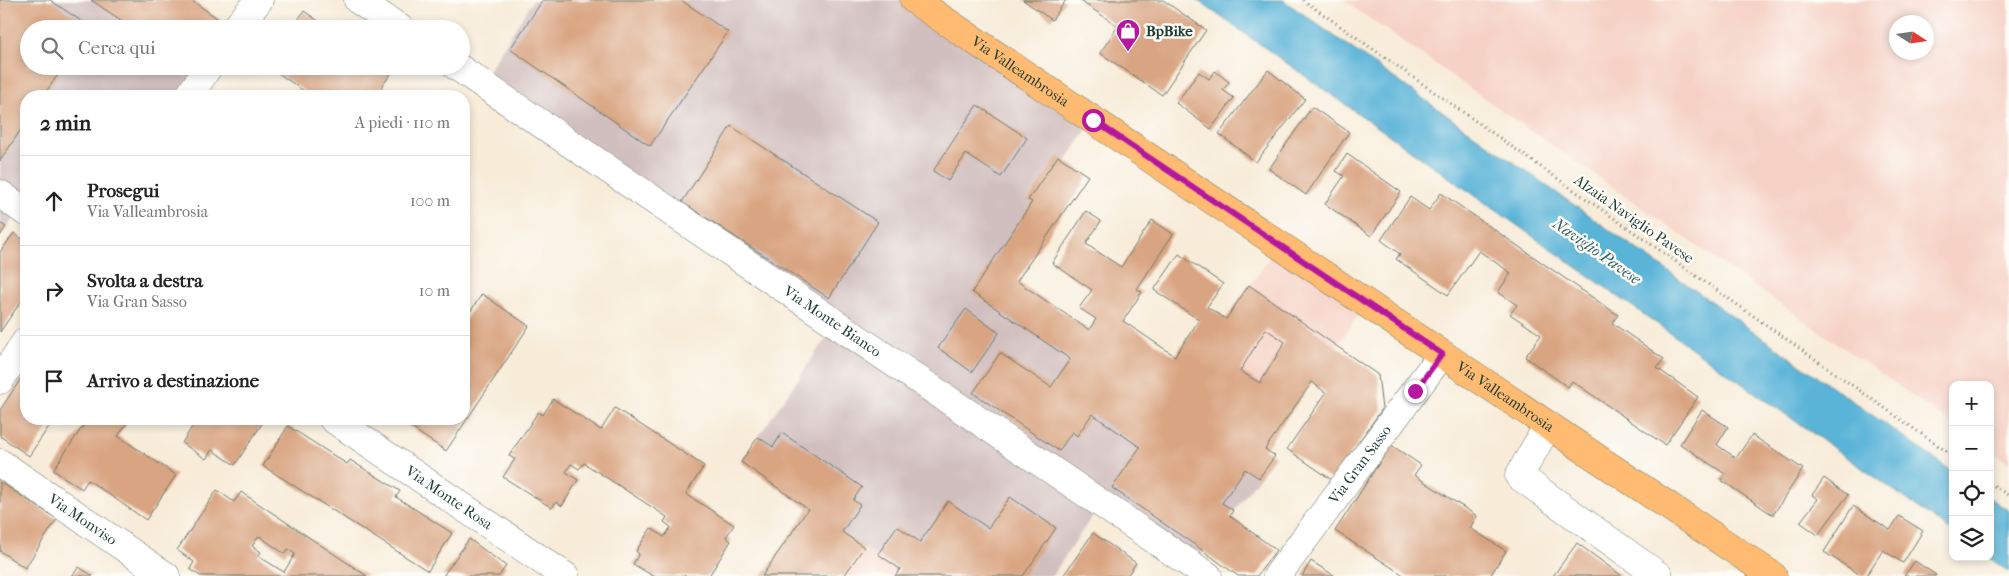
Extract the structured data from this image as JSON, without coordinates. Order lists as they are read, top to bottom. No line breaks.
{"streets":{"main road":["Via Valleambrosia"],"street":["Via Monte Bianco","Via Gran Sasso","Via Monte Rosa","Via Monviso"],"path":["Alzaia Naviglio Pavese"]},"crossings":[["Via Valleambrosia","Via Gran Sasso"]],"water":["Naviglio Pavese"],"places":{"shop":["BpBike"]},"north":"right","page":{"search":"Cerca qui","heading":["2 min","A piedi · 110 m"],"list":[["Prosegui","Via Valleambrosia","100 m"],["Svolta a destra","Via Gran Sasso","10 m"],"Arrivo a destinazione"],"map_buttons":["+","−"]}}
